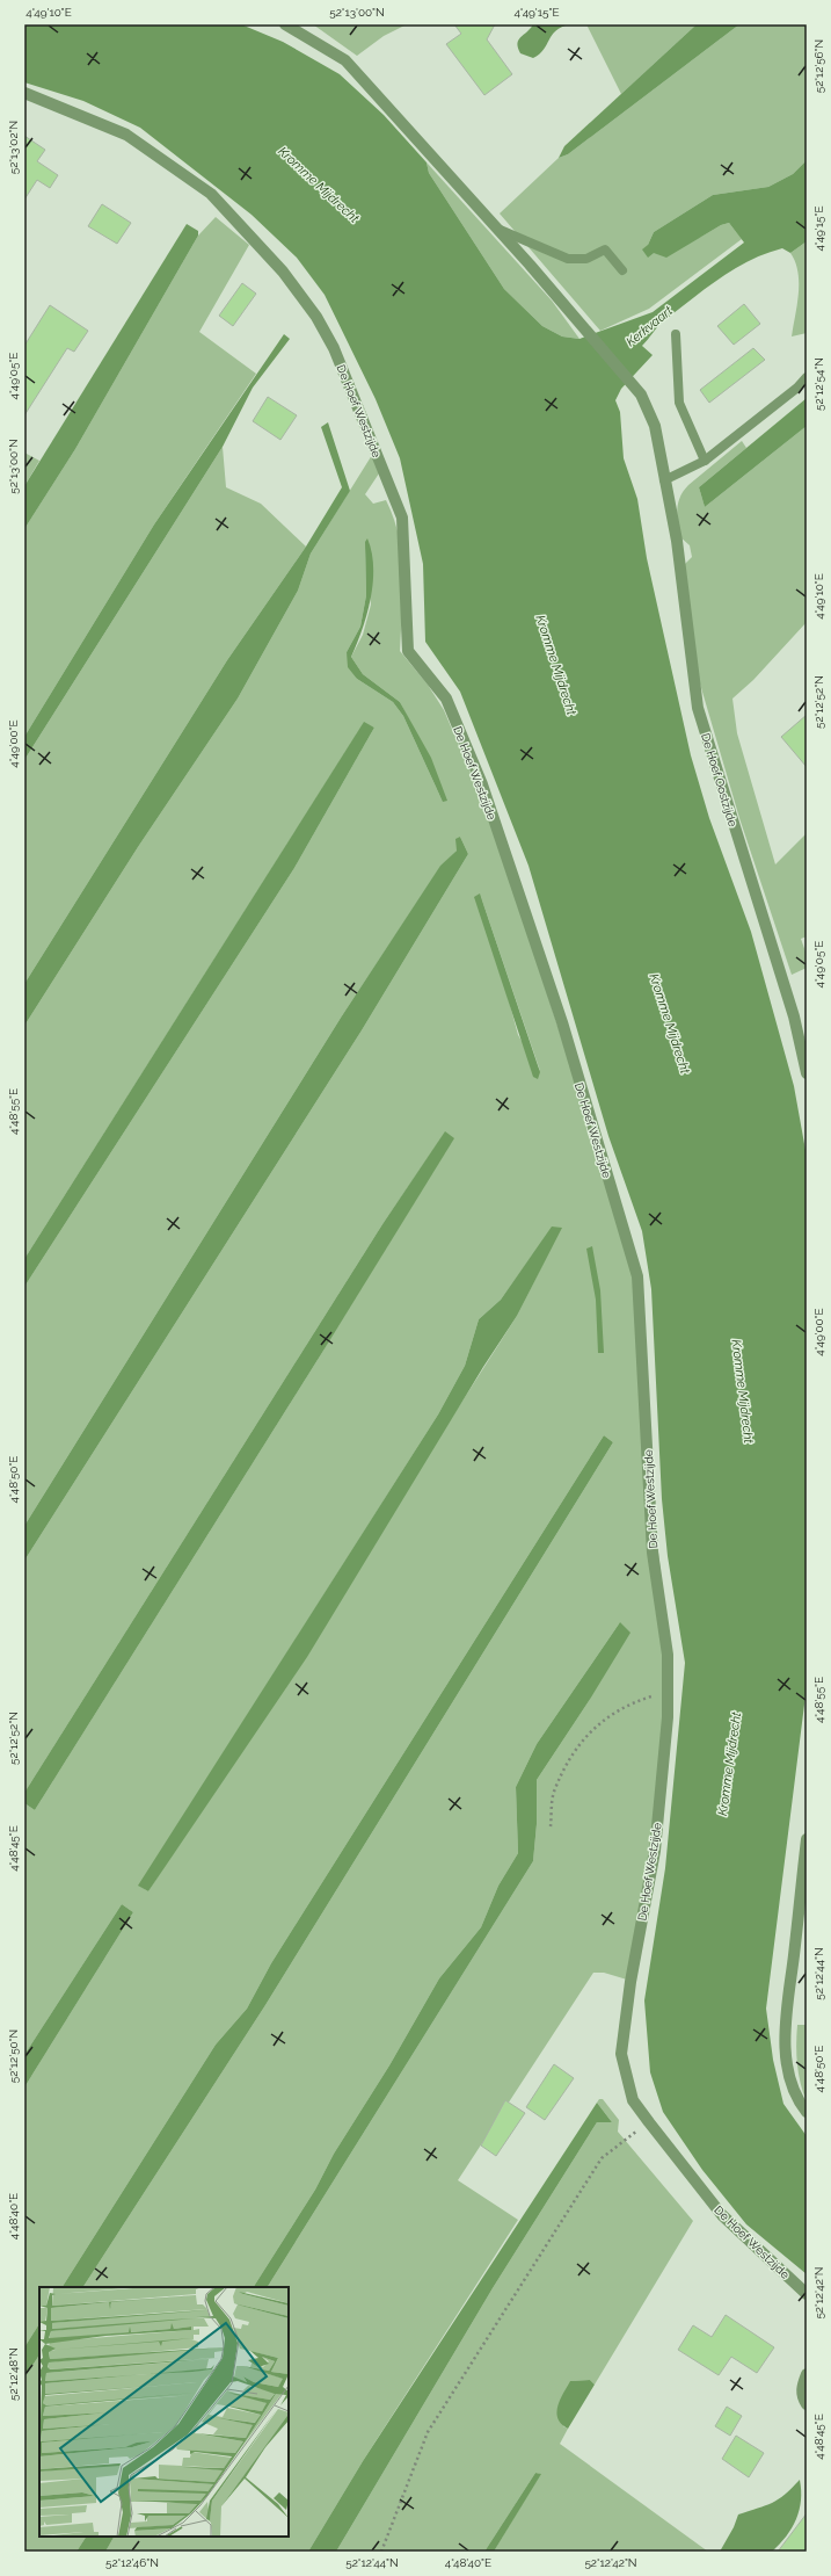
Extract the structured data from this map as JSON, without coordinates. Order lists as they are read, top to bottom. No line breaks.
{"streets":{"street":["De Hoef Westzijde","De Hoef Oostzijde"]},"water":["Kromme Mijdrecht","Kerkvaart"],"coordinates":["4°49'10\"E","52°13'00\"N","4°49'15\"E","52°12'56\"N","52°13'02\"N","4°49'05\"E","52°12'54\"N","52°12'52\"N","4°49'00\"E","4°48'55\"E","4°48'50\"E","4°48'45\"E","52°12'44\"N","52°12'50\"N","4°48'40\"E","52°12'42\"N","52°12'48\"N","52°12'46\"N"]}
